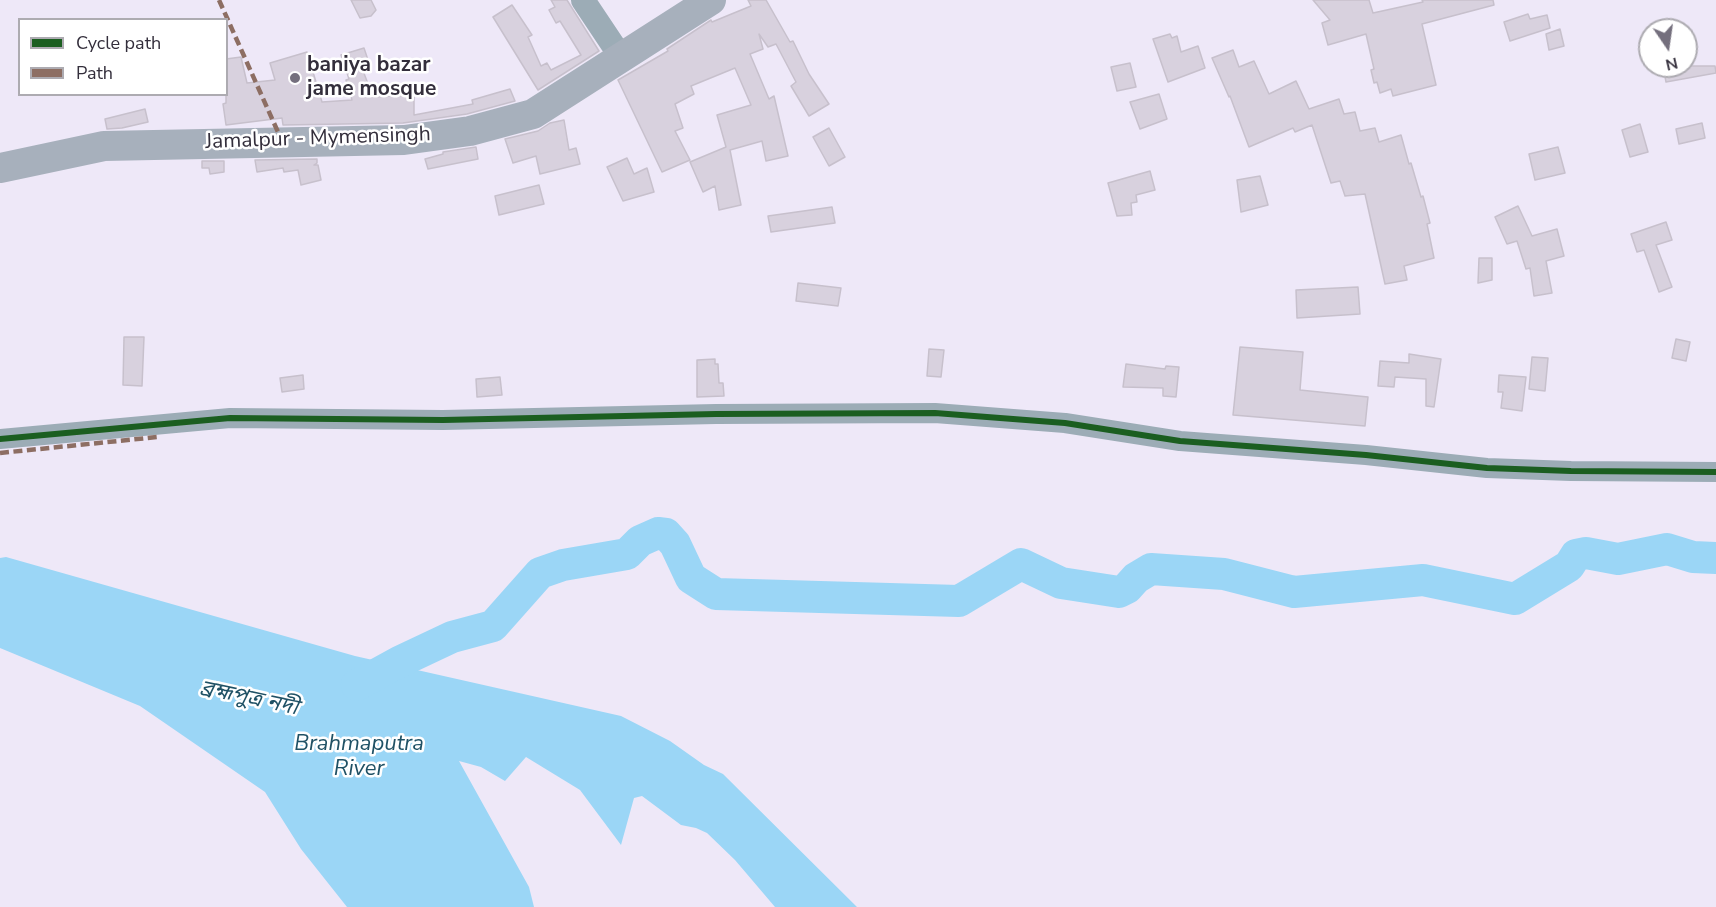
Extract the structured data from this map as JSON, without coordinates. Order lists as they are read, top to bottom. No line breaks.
{"streets":{"main road":["Jamalpur - Mymensingh"]},"water":["ব্রহ্মপুত্র নদী","Brahmaputra River"],"places":["baniya bazar jame mosque"],"legend":["Cycle path","Path"],"north":"bottom"}
